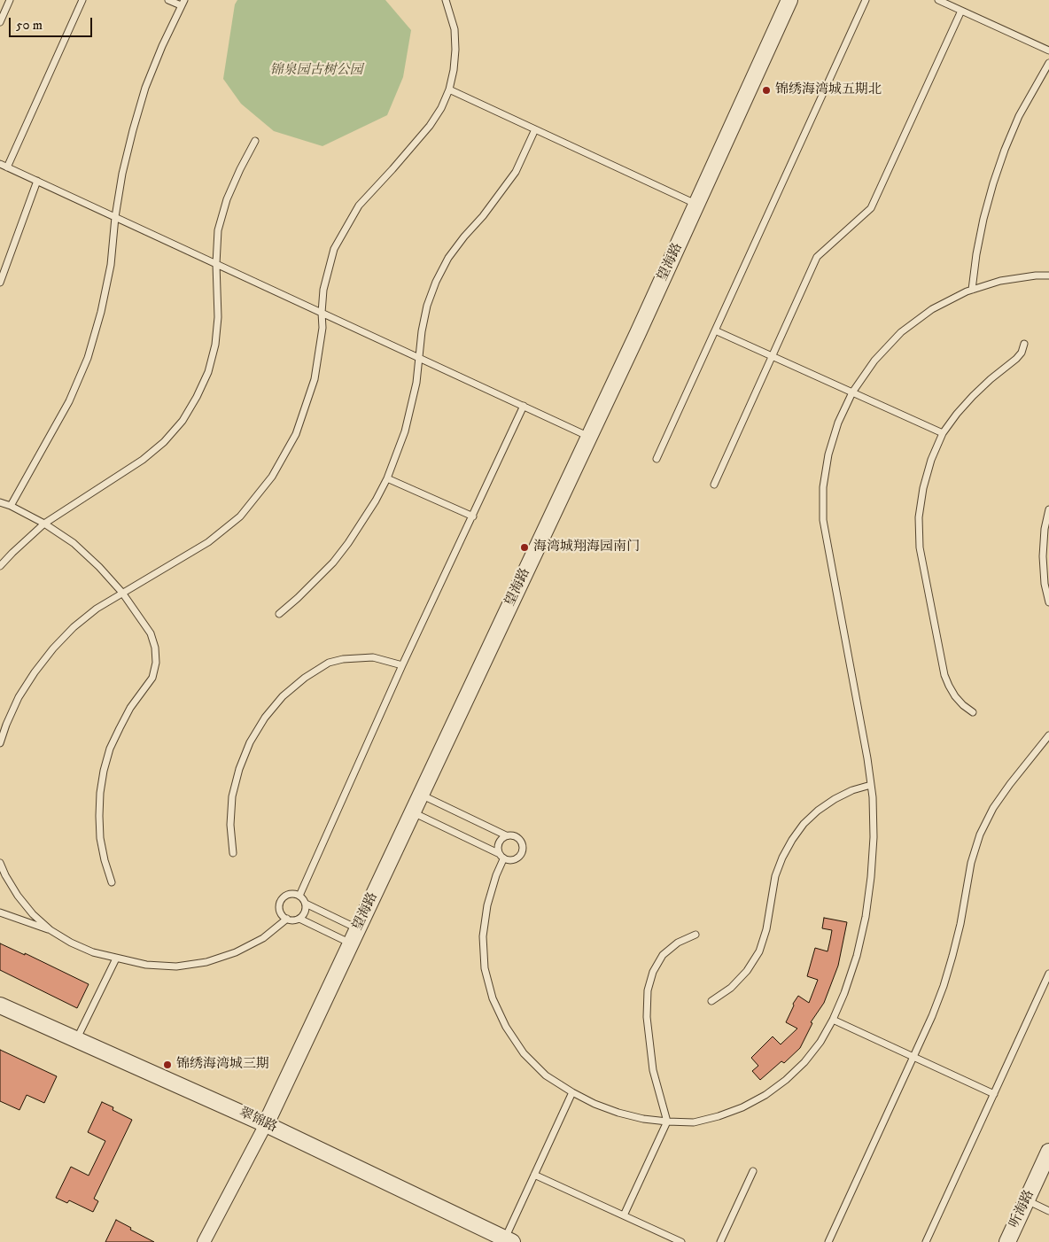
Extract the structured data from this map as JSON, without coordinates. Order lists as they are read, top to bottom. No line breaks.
{"streets":{"street":["望海路","翠锦路","听海路"]},"crossings":[["望海路","翠锦路"]],"parks":["锦泉园古树公园"],"places":["锦绣海湾城五期北","海湾城翔海园南门","锦绣海湾城三期"],"scale_bar":"50 m"}
